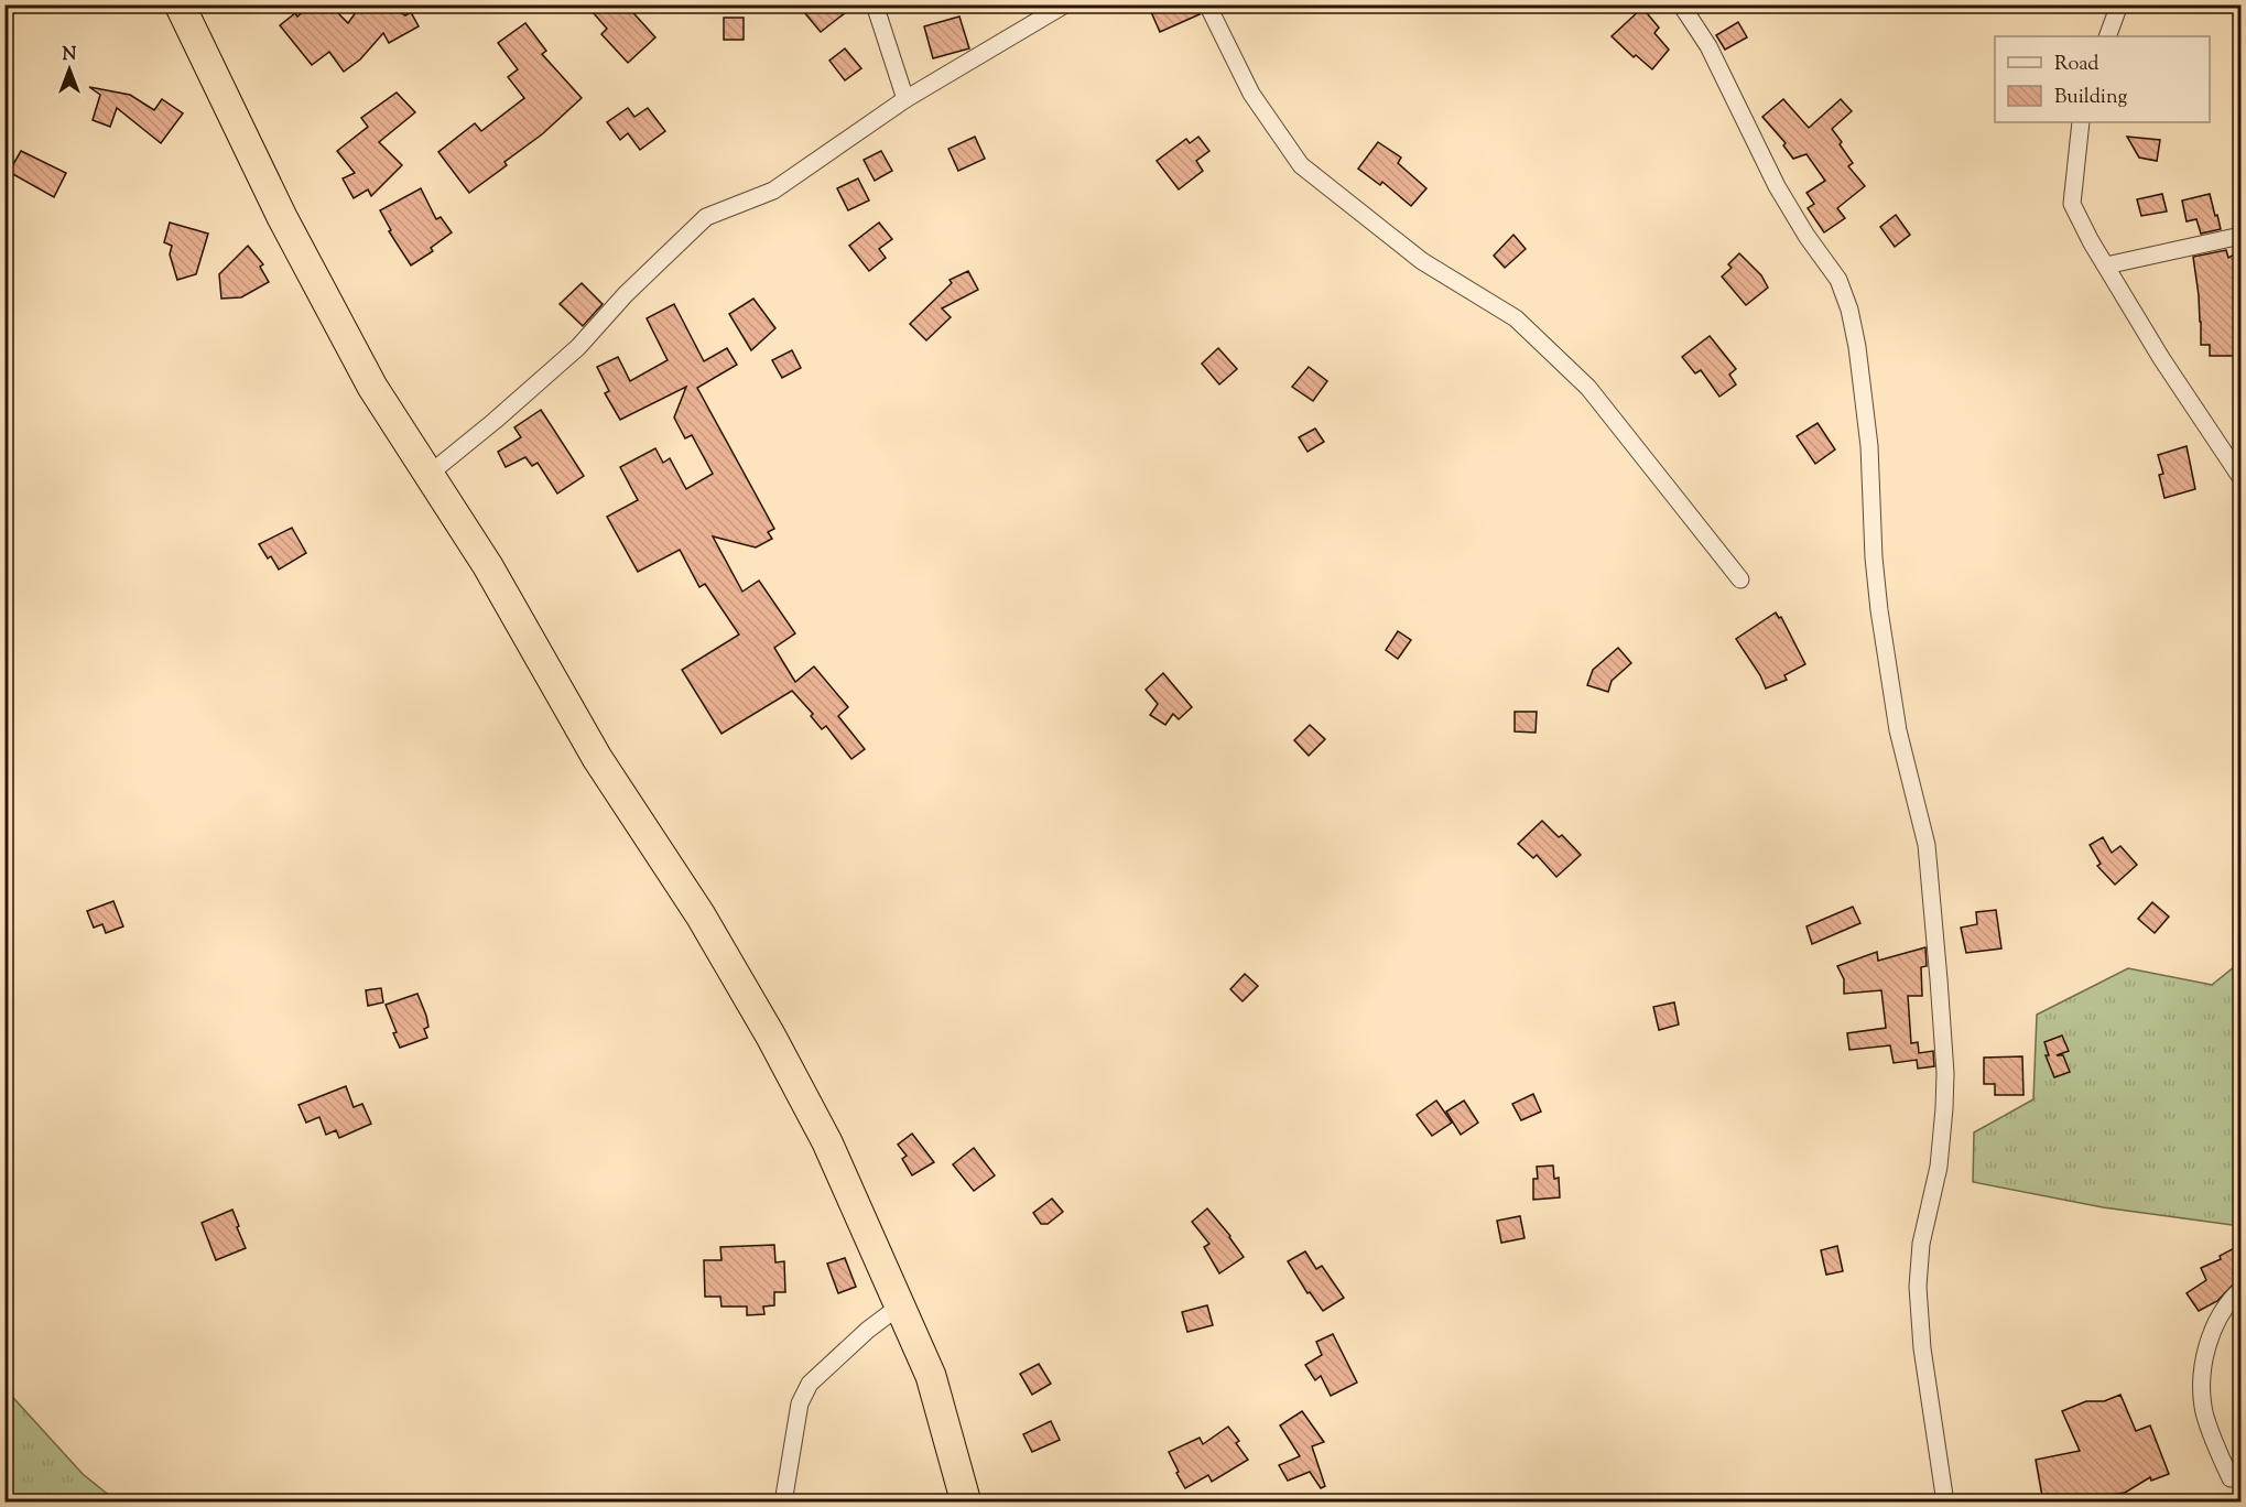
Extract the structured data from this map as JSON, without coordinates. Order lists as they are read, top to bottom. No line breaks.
{"legend":["Road","Building"],"north":"top"}
